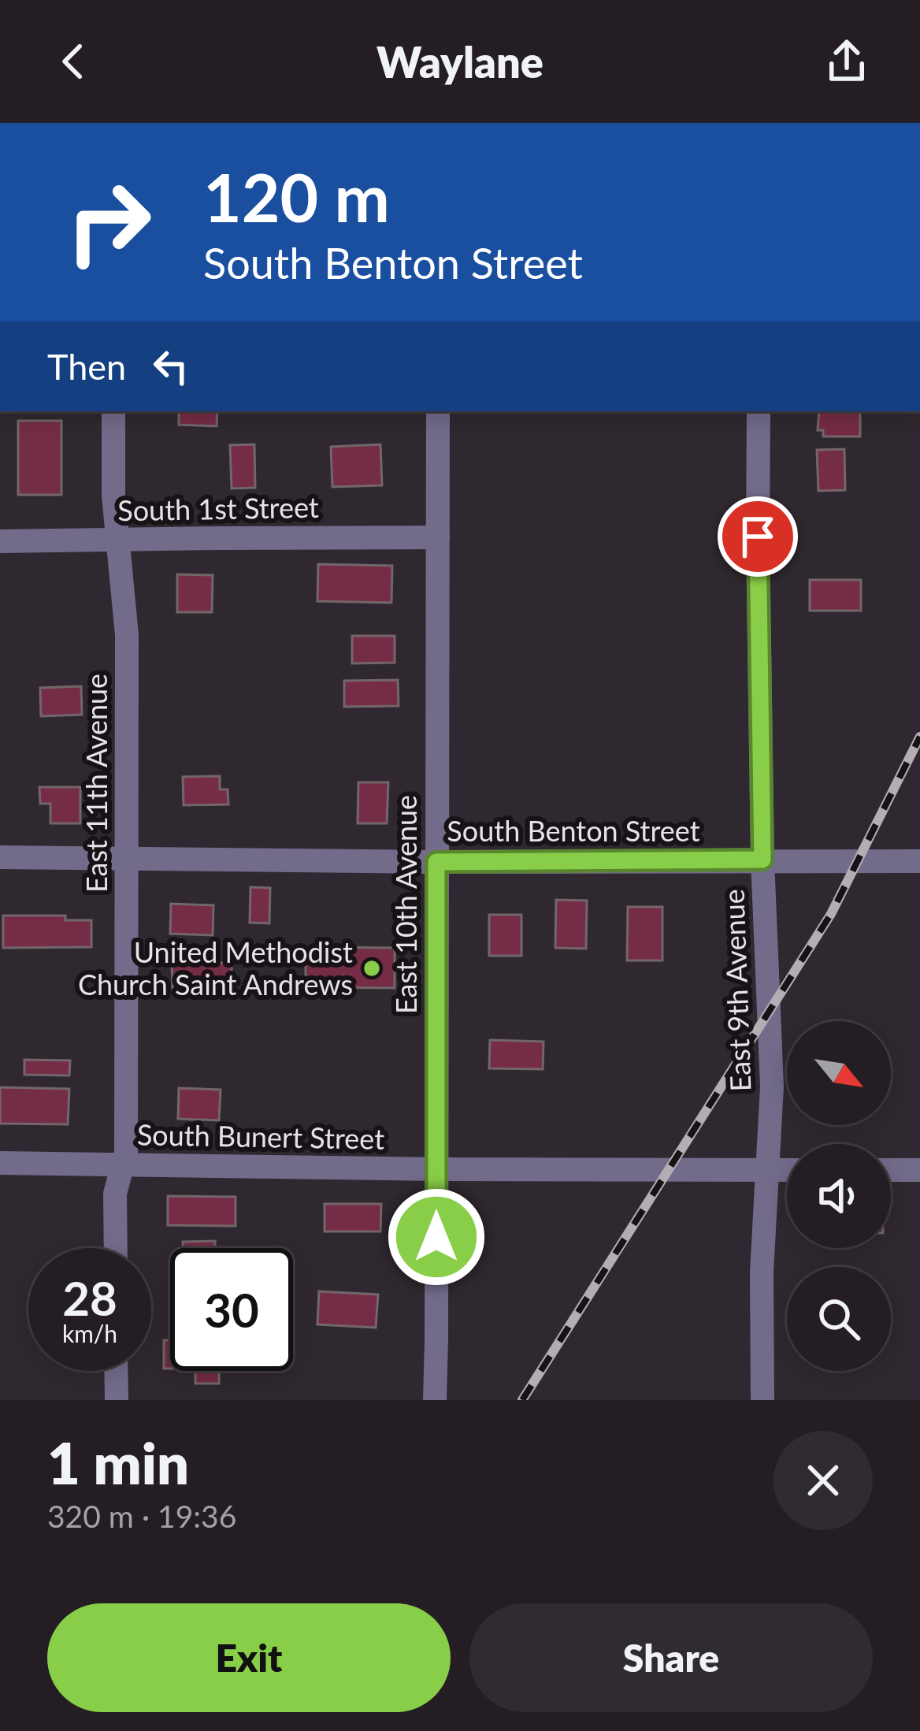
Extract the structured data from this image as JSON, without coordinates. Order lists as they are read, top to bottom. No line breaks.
{"streets":{"street":["South 1st Street","East 11th Avenue","South Benton Street","East 10th Avenue","East 9th Avenue","South Bunert Street"]},"crossings":[["South 1st Street","East 11th Avenue"],["South 1st Street","East 10th Avenue"],["East 11th Avenue","South Benton Street"],["East 11th Avenue","South Bunert Street"],["South Benton Street","East 10th Avenue"],["South Benton Street","East 9th Avenue"],["East 10th Avenue","South Bunert Street"],["East 9th Avenue","South Bunert Street"]],"places":["United Methodist Church Saint Andrews"],"north":"bottom right","page":{"header":"Waylane","turn":["120 m","South Benton Street"],"then":"Then","speed":"28 km/h","limit":"30","heading":["1 min","320 m · 19:36"],"buttons":["Exit","Share"]}}
